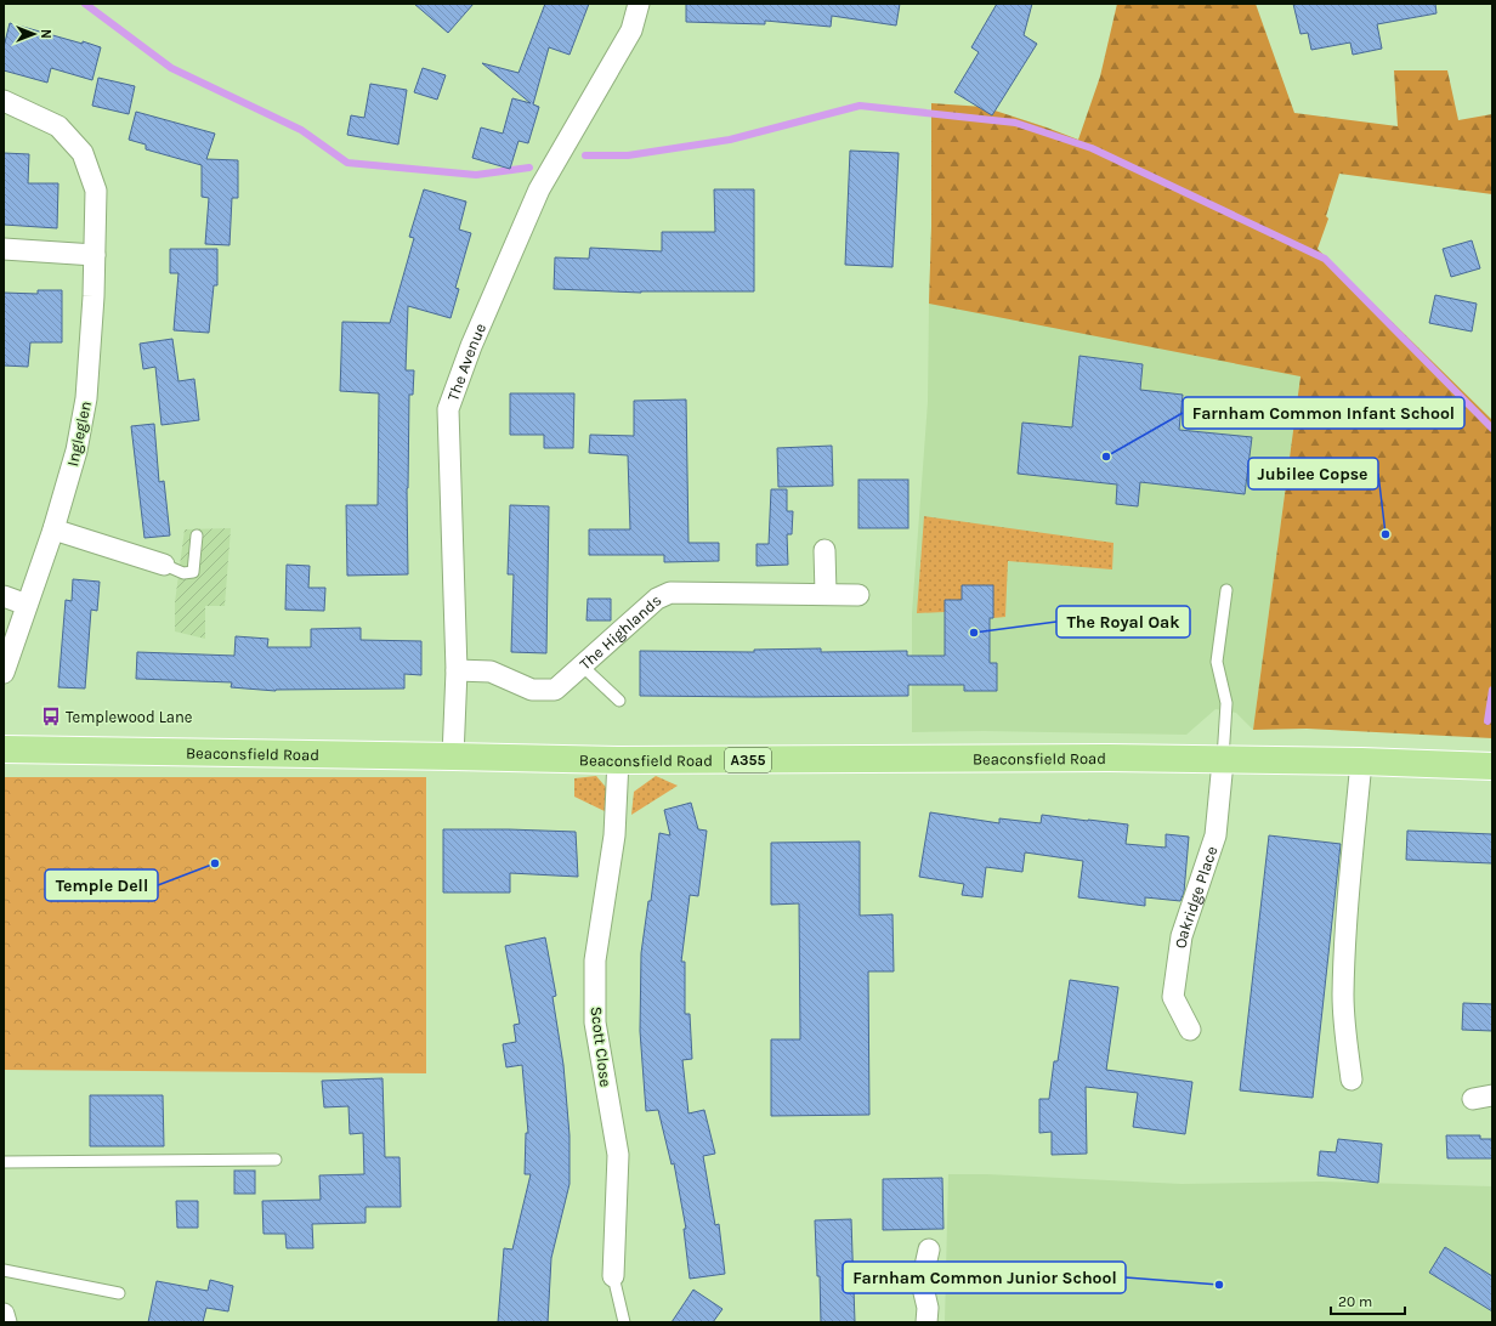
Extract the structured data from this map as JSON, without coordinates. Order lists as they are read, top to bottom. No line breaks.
{"streets":{"main road":["Beaconsfield Road","A355"],"street":["The Avenue","Ingleglen","The Highlands","Oakridge Place","Scott Close"]},"crossings":[["The Avenue","The Highlands"],["The Avenue","Beaconsfield Road"],["Beaconsfield Road","Oakridge Place"],["Beaconsfield Road","Scott Close"]],"places":{"other":["Farnham Common Infant School","Jubilee Copse","The Royal Oak","Temple Dell","Farnham Common Junior School"],"bus stop":["Templewood Lane"]},"scale_bar":"20 m","north":"right"}
